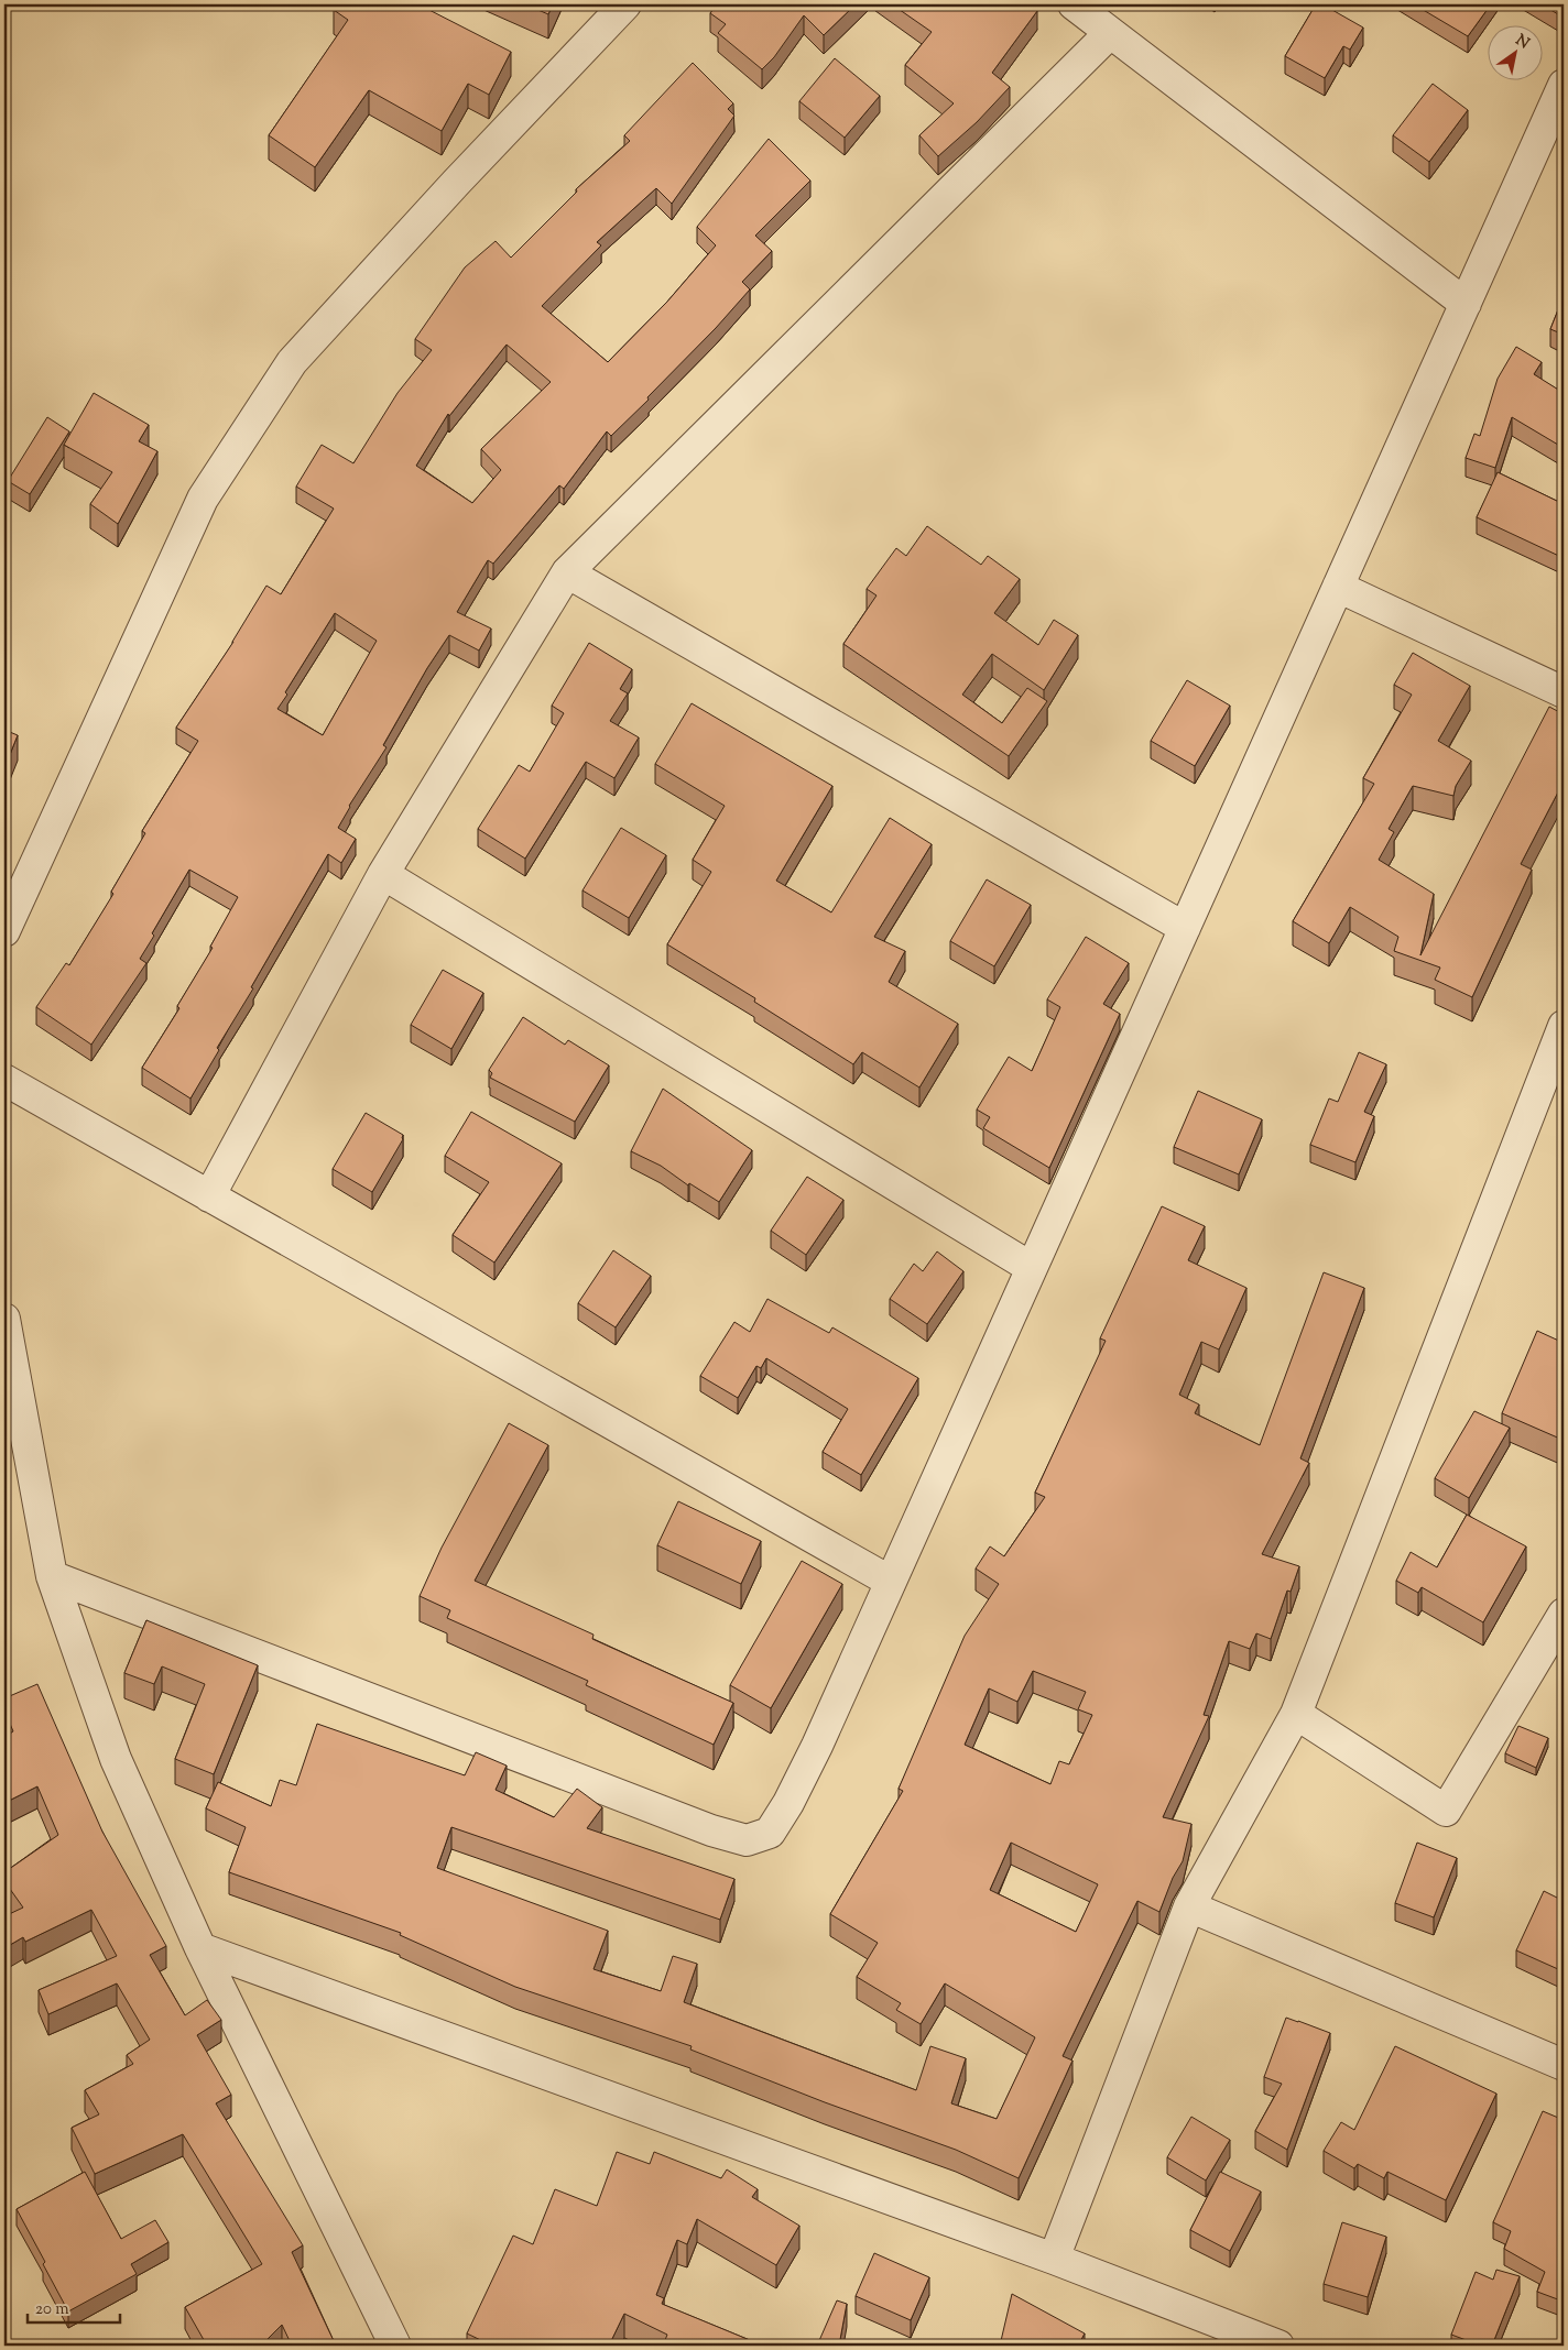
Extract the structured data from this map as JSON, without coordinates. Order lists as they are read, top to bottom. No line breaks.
{"scale_bar":"20 m","north":"top right"}
